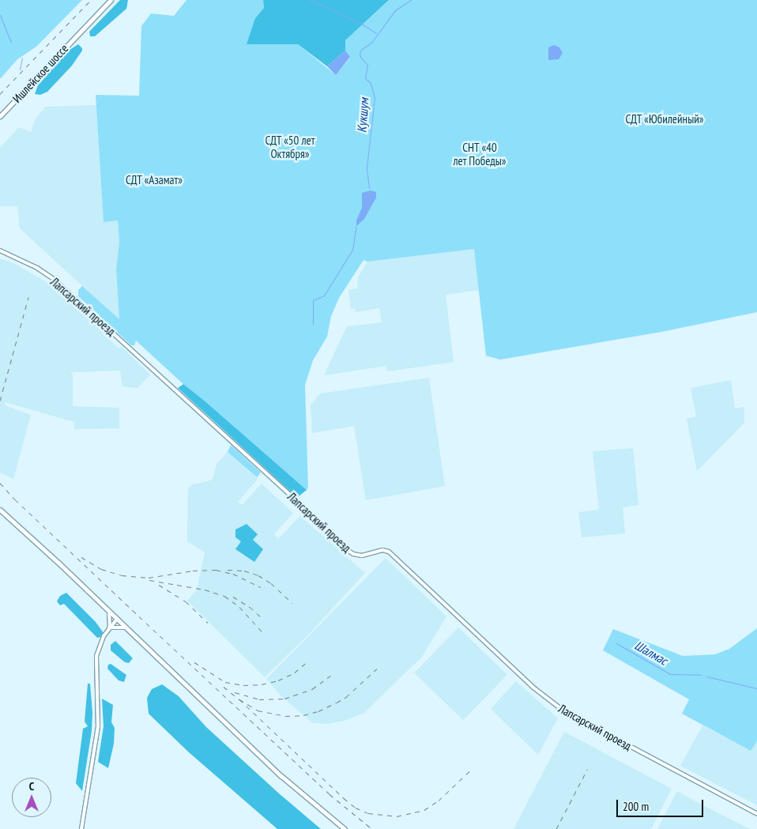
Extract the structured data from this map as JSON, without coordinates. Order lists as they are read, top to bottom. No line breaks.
{"streets":{"main road":["Ишлейское шоссе"],"street":["Лапсарский проезд"]},"water":["Кукшум","Шалмас"],"parks":["СДТ «Юбилейный»","СДТ «50 лет Октября»","СНТ «40 лет Победы»","СДТ «Азамат»"],"scale_bar":"200 m","north":"top"}
